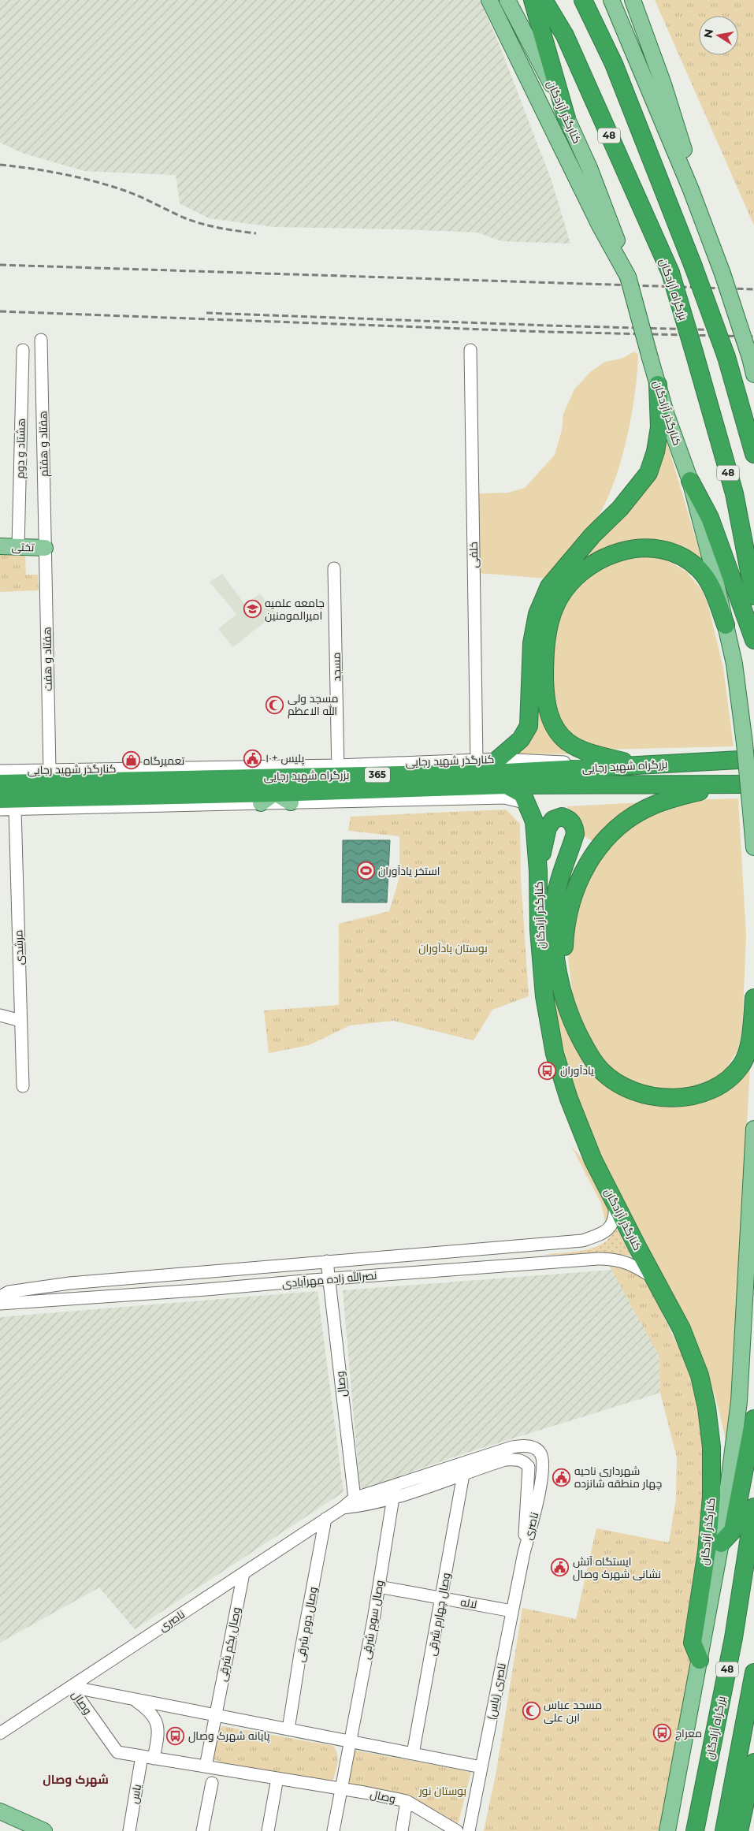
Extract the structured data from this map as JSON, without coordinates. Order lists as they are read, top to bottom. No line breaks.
{"streets":{"highway":["کنارگذر آزادگان","48","بزرگراه آزادگان","بزرگراه شهید رجایی","365"],"main road":["تختی"],"street":["هفتاد و هفتم","هشتاد و دوم","خلفی","هفتاد و هفت","مسجد","کنارگذر شهید رجایی","مرشدی","نصرالله زاده مهرآبادی","وصال","ناصری","لاله","وصال چهارم شرقی","وصال سوم شرقی","وصال دوم شرقی","وصال یکم شرقی","ناصری (یاس)","یاس"]},"crossings":[["کنارگذر آزادگان","بزرگراه شهید رجایی"],["کنارگذر آزادگان","نصرالله زاده مهرآبادی"],["هفتاد و هفتم","تختی"],["هفتاد و هفتم","هفتاد و هفت"],["هشتاد و دوم","تختی"],["تختی","هفتاد و هفت"],["خلفی","کنارگذر شهید رجایی"],["هفتاد و هفت","کنارگذر شهید رجایی"],["مسجد","کنارگذر شهید رجایی"],["مسجد","بزرگراه شهید رجایی"],["کنارگذر شهید رجایی","بزرگراه شهید رجایی"],["نصرالله زاده مهرآبادی","وصال"],["وصال","ناصری"],["وصال","وصال چهارم شرقی"],["وصال","وصال سوم شرقی"],["وصال","وصال دوم شرقی"],["وصال","وصال یکم شرقی"],["وصال","ناصری (یاس)"],["وصال","یاس"],["ناصری","وصال چهارم شرقی"],["ناصری","وصال سوم شرقی"],["ناصری","وصال دوم شرقی"],["ناصری","وصال یکم شرقی"],["ناصری","ناصری (یاس)"],["لاله","وصال چهارم شرقی"],["لاله","وصال سوم شرقی"],["لاله","ناصری (یاس)"]],"districts":["شهرک وصال"],"parks":["بوستان یادآوران","بوستان نور"],"places":{"school or university":["جامعه علمیه امیرالمومنین"],"mosque":["مسجد ولی الله الاعظم","مسجد عباس ابن علی"],"public building":["پلیس +۱۰","شهرداری ناحیه چهار منطقه شانزده","ایستگاه آتش نشانی شهرک وصال"],"shop":["تعمیرگاه"],"sports":["استخر یادآوران"],"bus stop":["یادآوران","معراج","پایانه شهرک وصال"]},"north":"left"}
